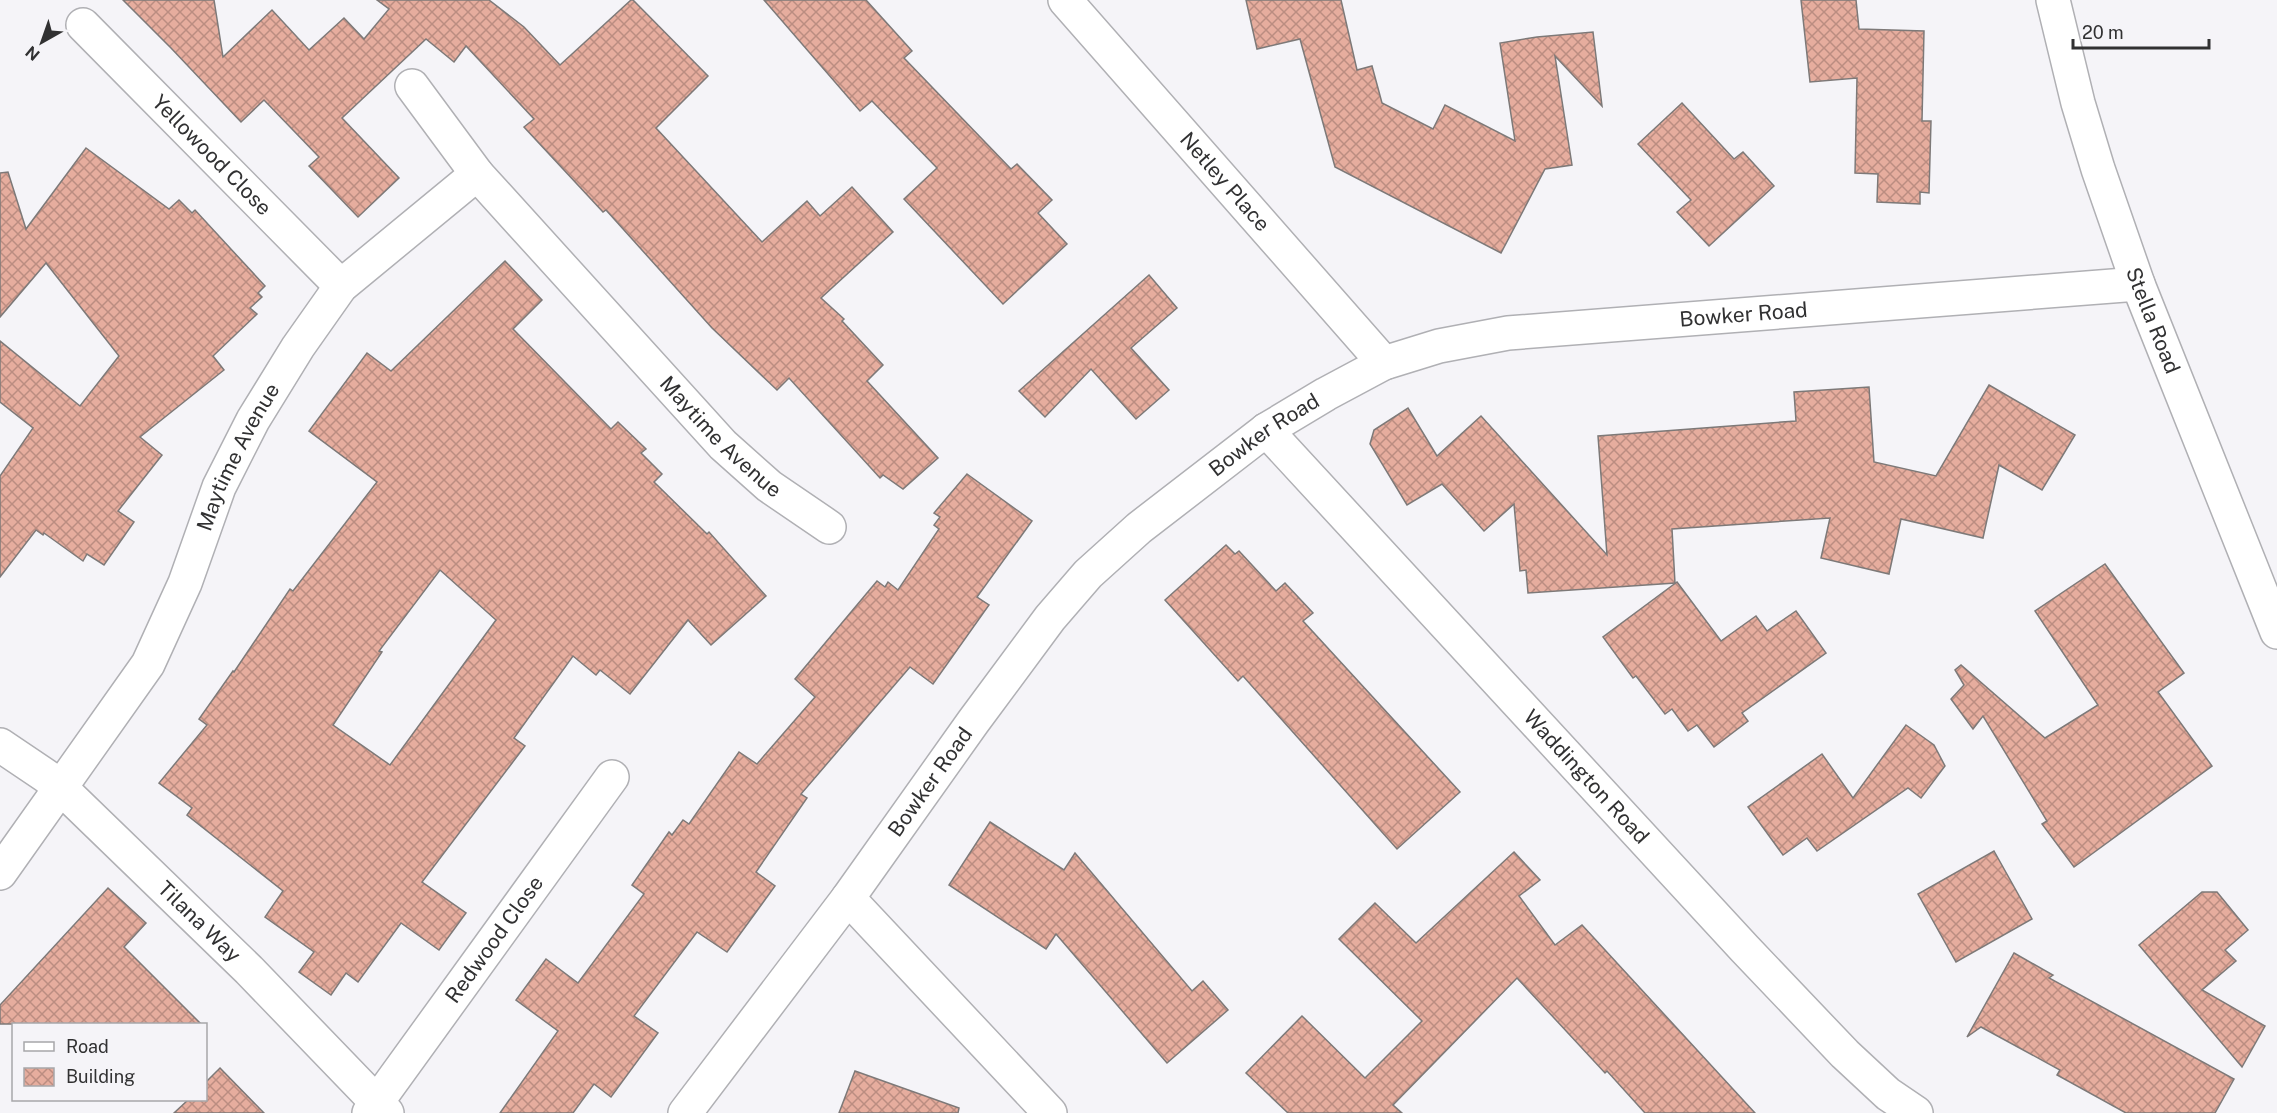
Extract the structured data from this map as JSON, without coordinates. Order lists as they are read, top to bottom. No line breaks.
{"streets":{"street":["Yellowood Close","Netley Place","Bowker Road","Stella Road","Maytime Avenue","Waddington Road","Tilana Way","Redwood Close"]},"crossings":[["Yellowood Close","Maytime Avenue"],["Netley Place","Bowker Road"],["Bowker Road","Stella Road"],["Bowker Road","Waddington Road"],["Maytime Avenue","Tilana Way"],["Tilana Way","Redwood Close"]],"legend":["Road","Building"],"scale_bar":"20 m","north":"bottom left"}
